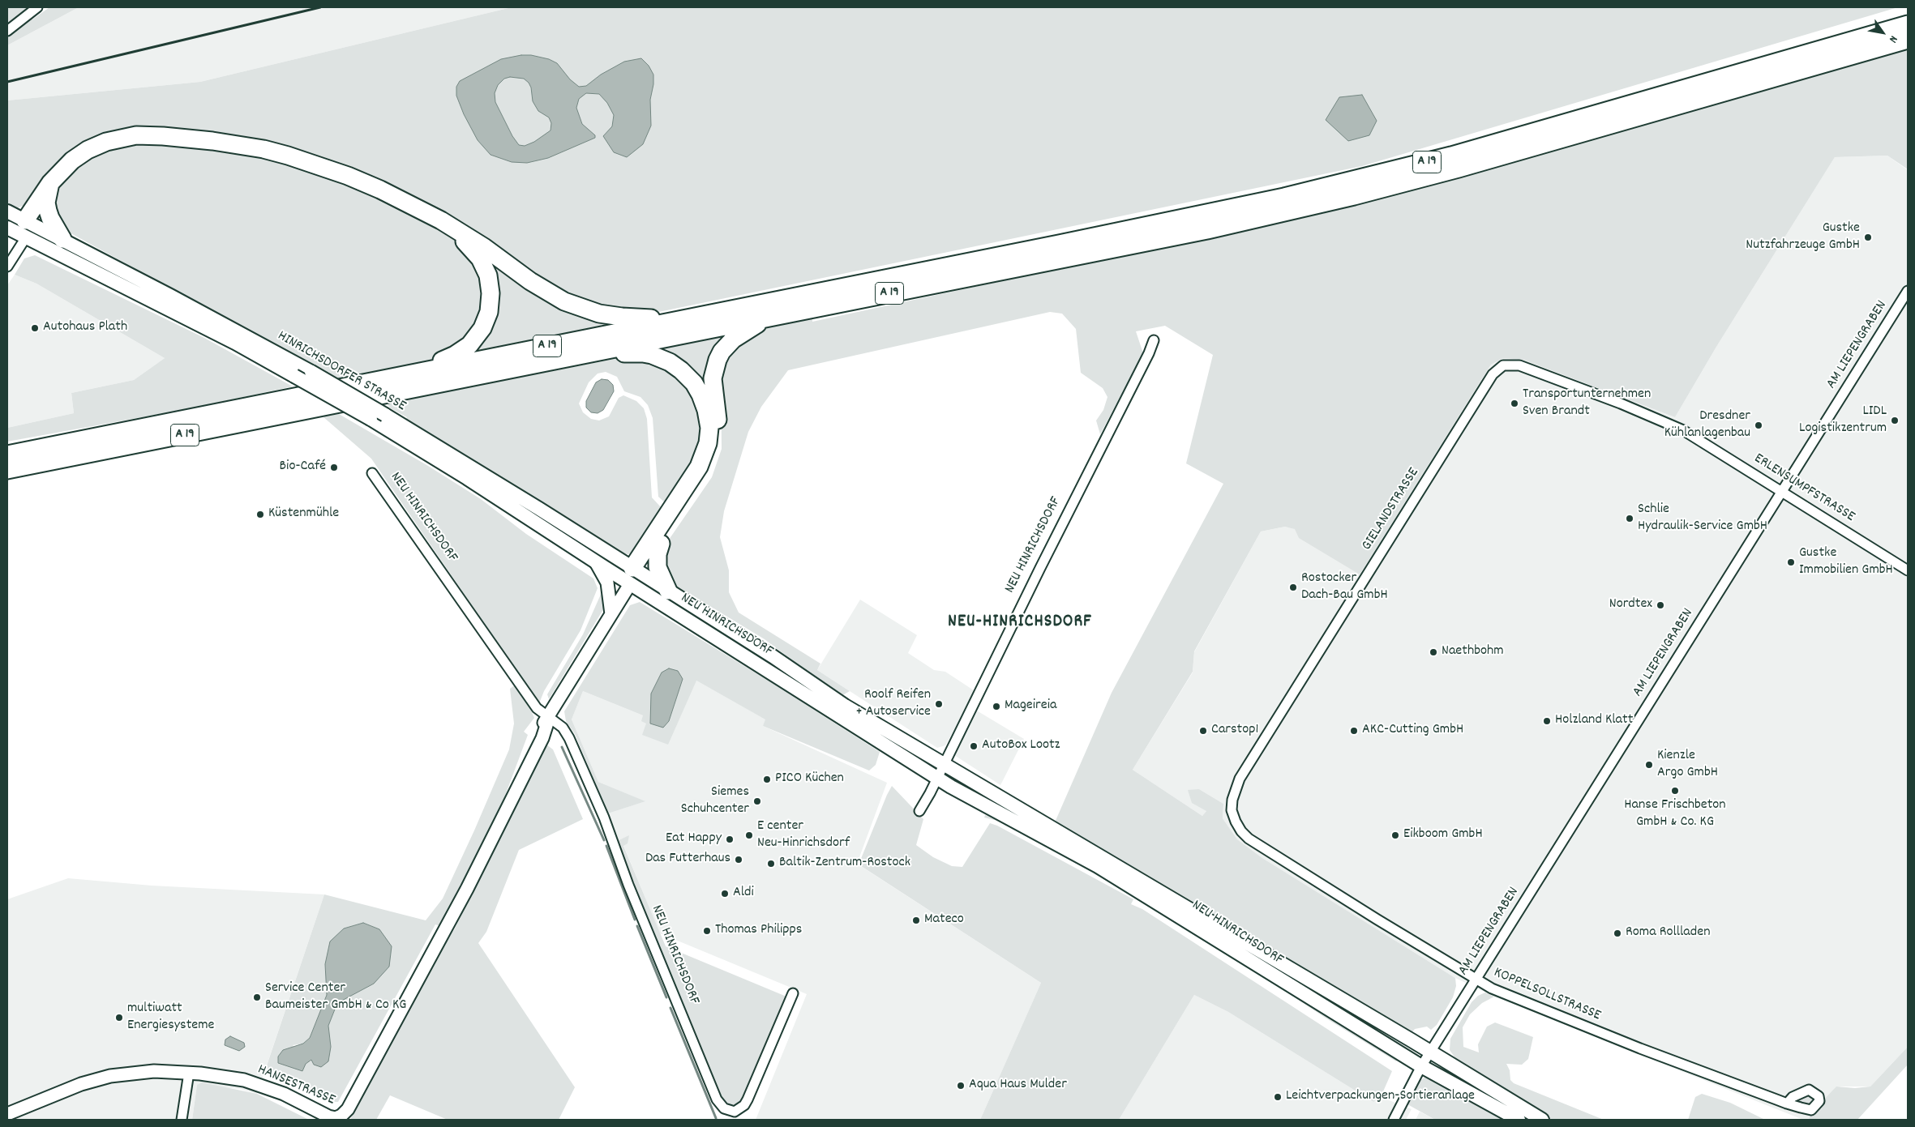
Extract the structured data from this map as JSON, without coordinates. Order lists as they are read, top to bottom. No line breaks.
{"streets":{"highway":["A 19"],"main road":["HINRICHSDORFER STRASSE","NEU HINRICHSDORF"],"street":["AM LIEPENGRABEN","ERLENSUMPFSTRASSE","GIELANDSTRASSE","KOPPELSOLLSTRASSE","HANSESTRASSE"]},"crossings":[["AM LIEPENGRABEN","ERLENSUMPFSTRASSE"],["AM LIEPENGRABEN","NEU HINRICHSDORF"],["AM LIEPENGRABEN","KOPPELSOLLSTRASSE"],["HINRICHSDORFER STRASSE","NEU HINRICHSDORF"],["ERLENSUMPFSTRASSE","GIELANDSTRASSE"],["GIELANDSTRASSE","KOPPELSOLLSTRASSE"],["NEU HINRICHSDORF","HANSESTRASSE"]],"districts":["NEU-HINRICHSDORF"],"places":["Gustke Nutzfahrzeuge GmbH","Autohaus Plath","Transportunternehmen Sven Brandt","LIDL Logistikzentrum","Dresdner Kühlanlagenbau","Bio-Café","Küstenmühle","Schlie Hydraulik-Service GmbH","Gustke Immobilien GmbH","Rostocker Dach-Bau GmbH","Nordtex","Naethbohm","Roolf Reifen + Autoservice","Mageireia","Holzland Klatt","Carstop1","AKC-Cutting GmbH","AutoBox Lootz","Kienzle Argo GmbH","PICO Küchen","Hanse Frischbeton GmbH & Co. KG","Siemes Schuhcenter","E center Neu-Hinrichsdorf","Eikboom GmbH","Eat Happy","Das Futterhaus","Baltik-Zentrum-Rostock","Aldi","Mateco","Thomas Philipps","Roma Rollladen","Service Center Baumeister GmbH & Co KG","multiwatt Energiesysteme","Aqua Haus Mulder","Leichtverpackungen-Sortieranlage"],"north":"bottom right"}
